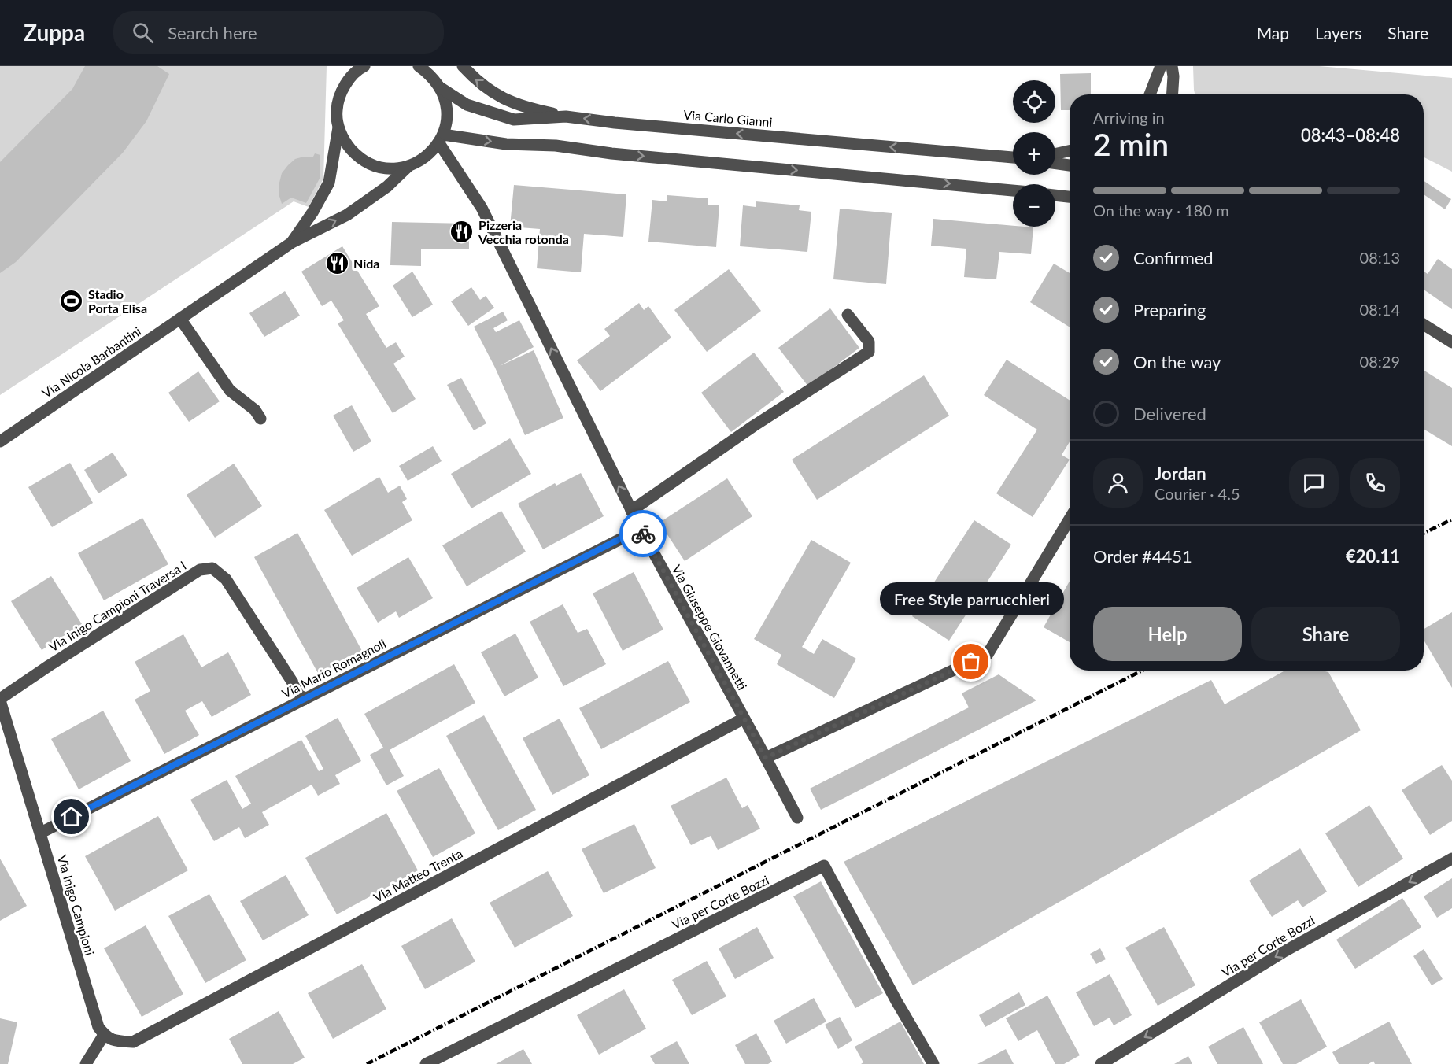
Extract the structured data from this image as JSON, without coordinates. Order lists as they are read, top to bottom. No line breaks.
{"streets":{"street":["Via Carlo Gianni","Via Nicola Barbantini","Via Inigo Campioni Traversa I","Via Giuseppe Giovannetti","Via Mario Romagnoli","Via Matteo Trenta","Via per Corte Bozzi","Via Inigo Campioni"]},"crossings":[["Via Inigo Campioni Traversa I","Via Mario Romagnoli"],["Via Inigo Campioni Traversa I","Via Inigo Campioni"],["Via Giuseppe Giovannetti","Via Mario Romagnoli"],["Via Giuseppe Giovannetti","Via Matteo Trenta"],["Via Mario Romagnoli","Via Inigo Campioni"],["Via Matteo Trenta","Via Inigo Campioni"]],"one_way":["Via Giuseppe Giovannetti","Via per Corte Bozzi"],"places":{"restaurant":["Pizzeria Vecchia rotonda","Nida"],"sports":["Stadio Porta Elisa"],"other":["Free Style parrucchieri"]},"page":{"header":"Zuppa","search":"Search here","nav":["Map","Layers","Share"],"map_buttons":["+","−"],"heading":["2 min","Arriving in","08:43–08:48"],"panel":["Jordan","Courier · 4.5","Order #4451","€20.11"],"bar":"On the way · 180 m","list":[["Confirmed","08:13"],["Preparing","08:14"],["On the way","08:29"],"Delivered"],"bubble":"Free Style parrucchieri","buttons":["Help","Share"]}}
